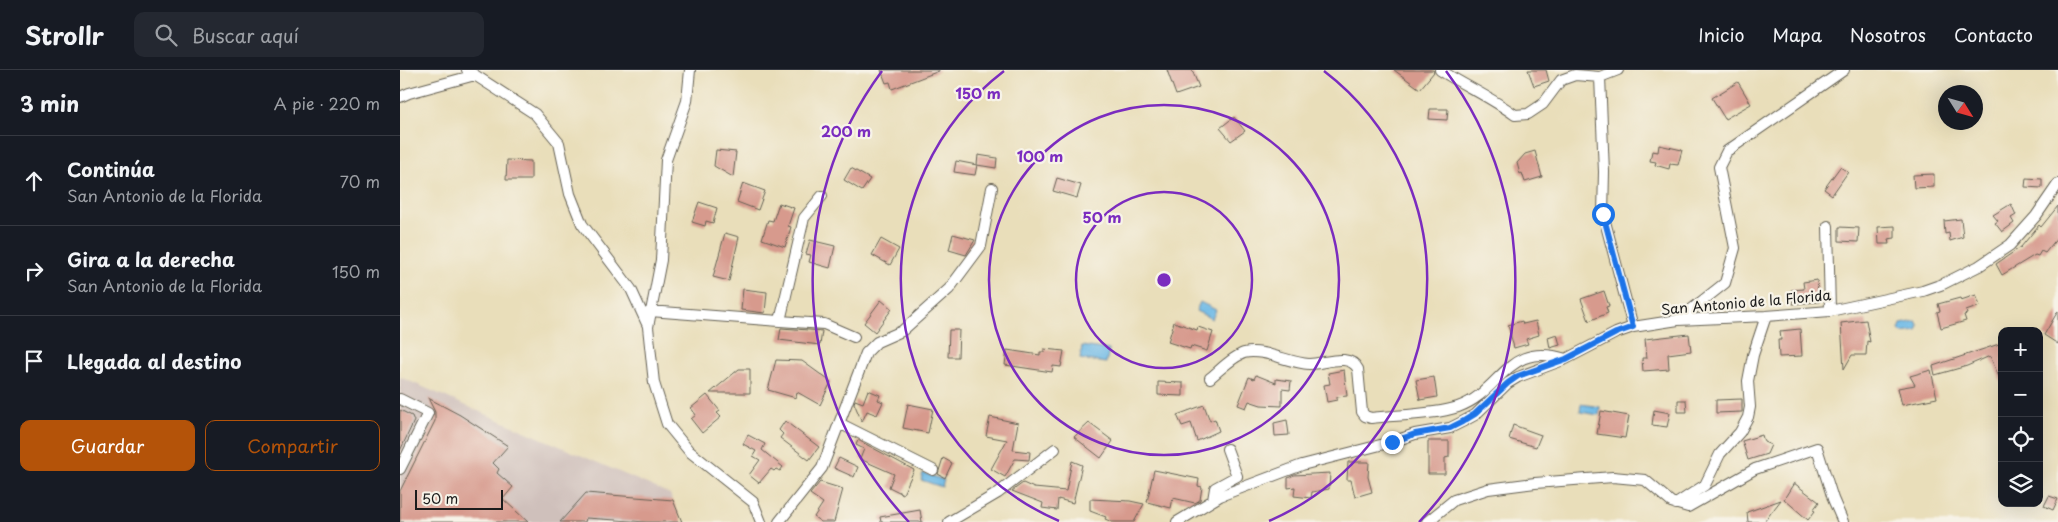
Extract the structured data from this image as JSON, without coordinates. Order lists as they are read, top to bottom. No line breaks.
{"streets":{"street":["San Antonio de la Florida"]},"scale_bar":"50 m","north":"bottom right","page":{"header":"Strollr","search":"Buscar aquí","nav":["Inicio","Mapa","Nosotros","Contacto"],"heading":["3 min","A pie · 220 m"],"list":[["Continúa","San Antonio de la Florida","70 m"],["Gira a la derecha","San Antonio de la Florida","150 m"],"Llegada al destino"],"map_buttons":["+","−"],"buttons":["Guardar","Compartir"],"scale":"50 m"},"rings":["150 m","200 m","100 m","50 m"]}
